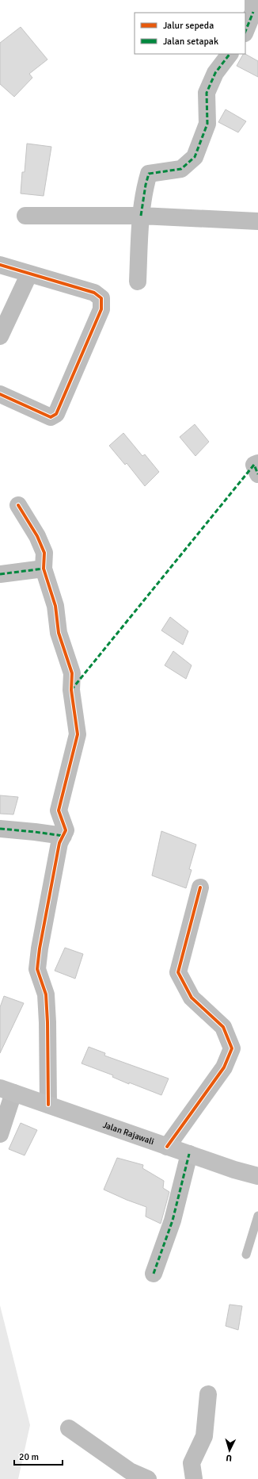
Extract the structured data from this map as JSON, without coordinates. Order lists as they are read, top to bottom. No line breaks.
{"streets":{"street":["Jalan Rajawali"]},"legend":["Jalur sepeda","Jalan setapak"],"scale_bar":"20 m","north":"bottom"}
